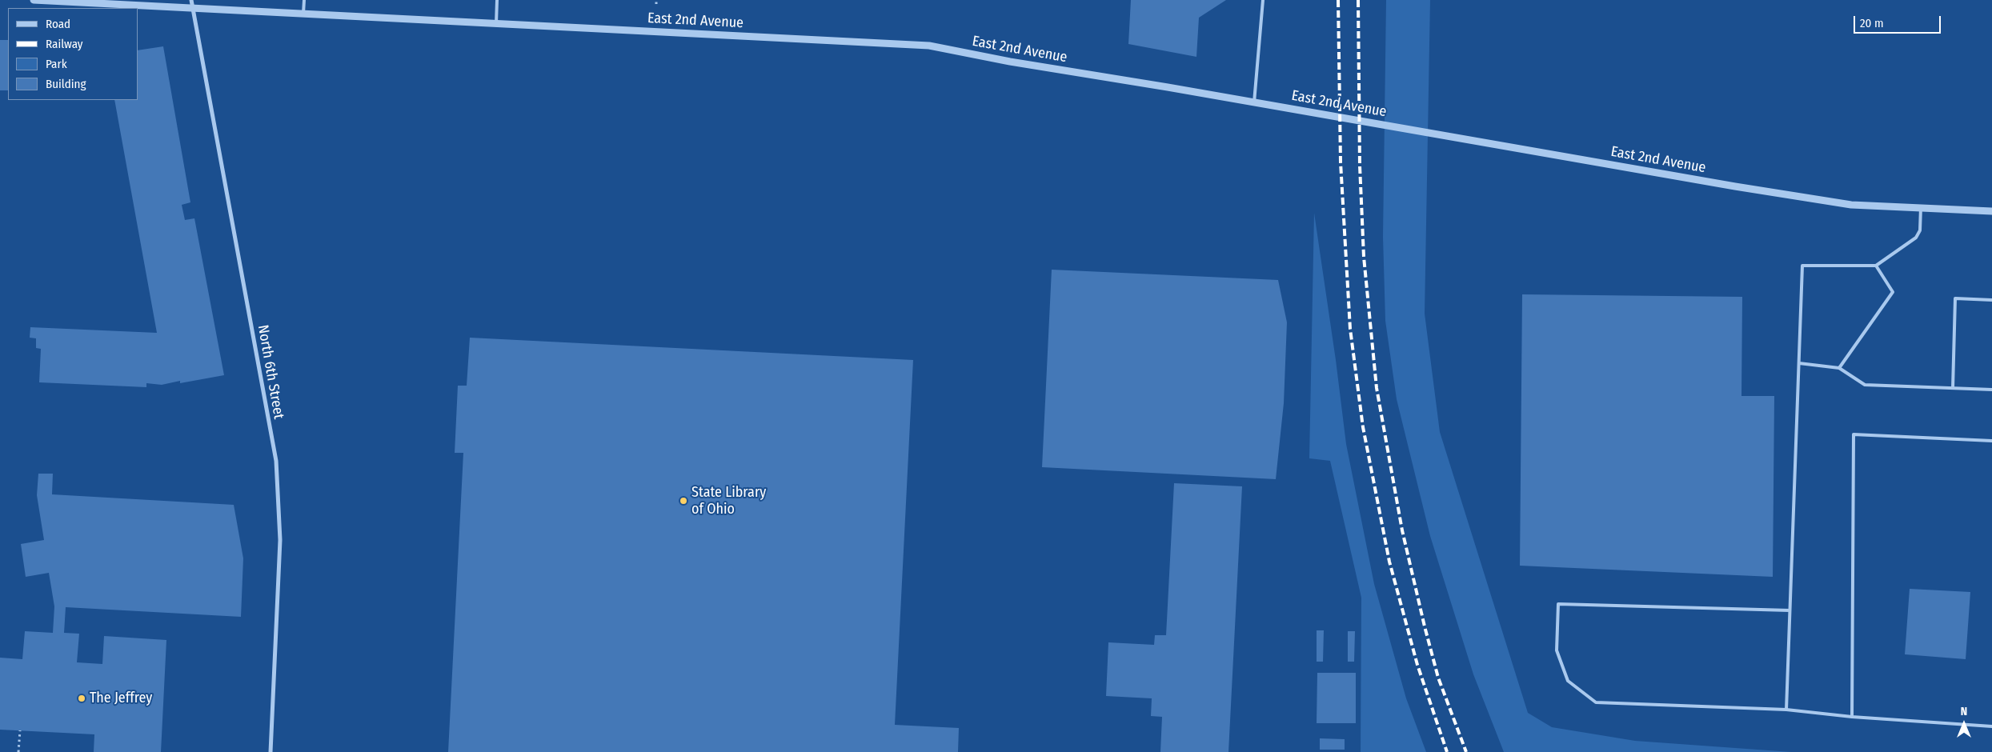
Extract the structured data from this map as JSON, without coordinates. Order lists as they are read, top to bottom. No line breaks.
{"streets":{"street":["East 2nd Avenue","North 6th Street"]},"crossings":[["East 2nd Avenue","North 6th Street"]],"places":["State Library of Ohio","The Jeffrey"],"legend":["Road","Railway","Park","Building"],"scale_bar":"20 m","north":"top"}
